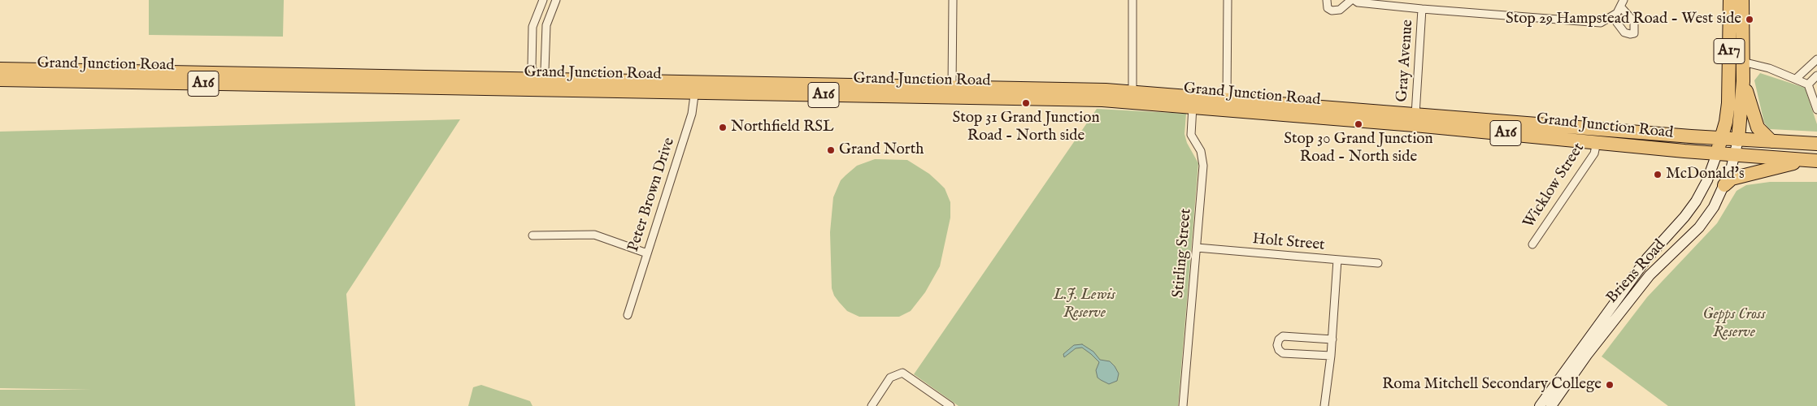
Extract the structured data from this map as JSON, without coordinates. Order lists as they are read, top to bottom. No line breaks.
{"streets":{"highway":["A17","Grand Junction Road","A16"],"main road":["Briens Road"],"street":["Gray Avenue","Wicklow Street","Peter Brown Drive","Holt Street","Stirling Street"]},"crossings":[["A17","Grand Junction Road"],["A17","Briens Road"],["Gray Avenue","Grand Junction Road"],["Grand Junction Road","Wicklow Street"],["Grand Junction Road","Peter Brown Drive"],["Grand Junction Road","Stirling Street"],["Grand Junction Road","Briens Road"],["Holt Street","Stirling Street"]],"parks":["L.J. Lewis Reserve","Gepps Cross Reserve"],"places":["Stop 29 Hampstead Road - West side","Stop 31 Grand Junction Road - North side","Stop 30 Grand Junction Road - North side","Northfield RSL","Grand North","McDonald's","Roma Mitchell Secondary College"]}
